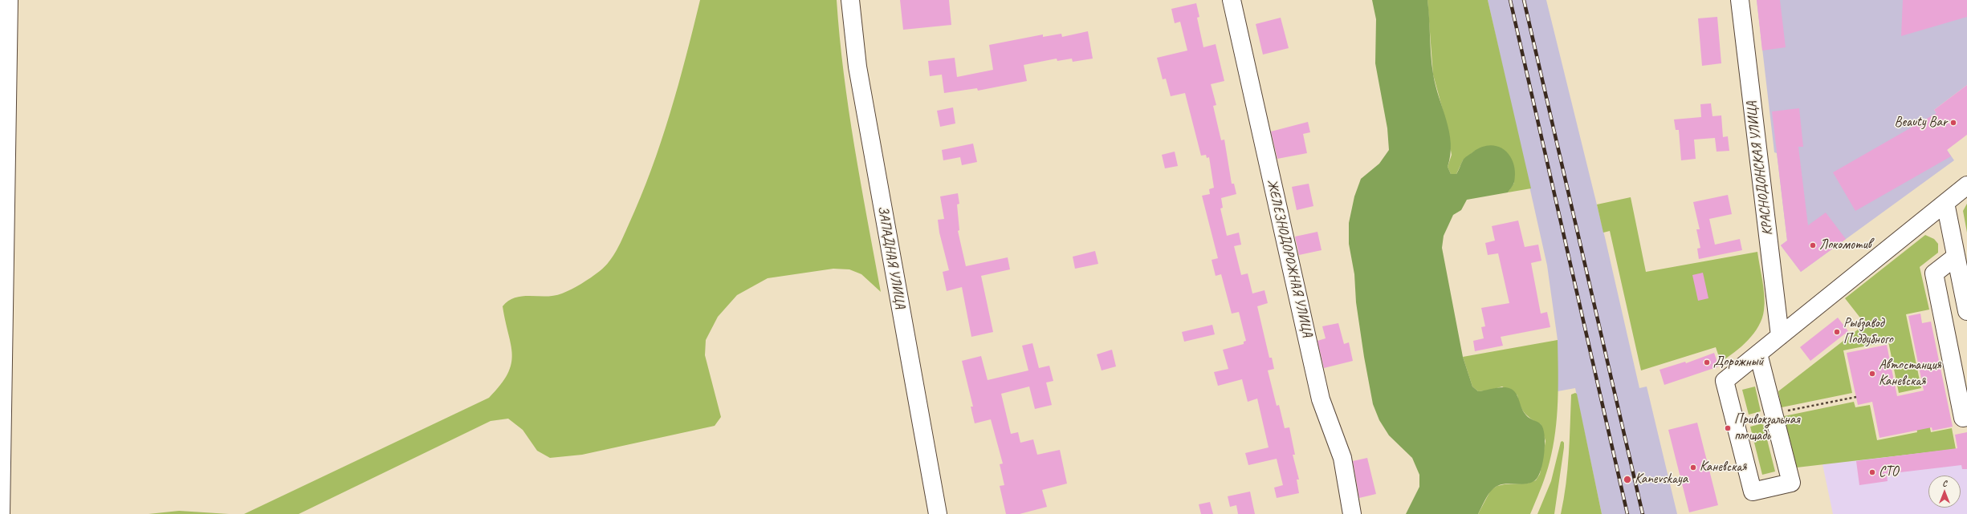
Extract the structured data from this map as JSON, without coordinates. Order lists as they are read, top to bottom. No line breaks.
{"streets":{"street":["КРАСНОДОНСКАЯ УЛИЦА","ЗАПАДНАЯ УЛИЦА","ЖЕЛЕЗНОДОРОЖНАЯ УЛИЦА"]},"places":["Beauty Bar","Локомотив","Рыбзавод Поддубного","Дорожный","Автостанция Каневская","Привокзальная площадь","Каневская","СТО","Kanevskaya"],"north":"top"}
